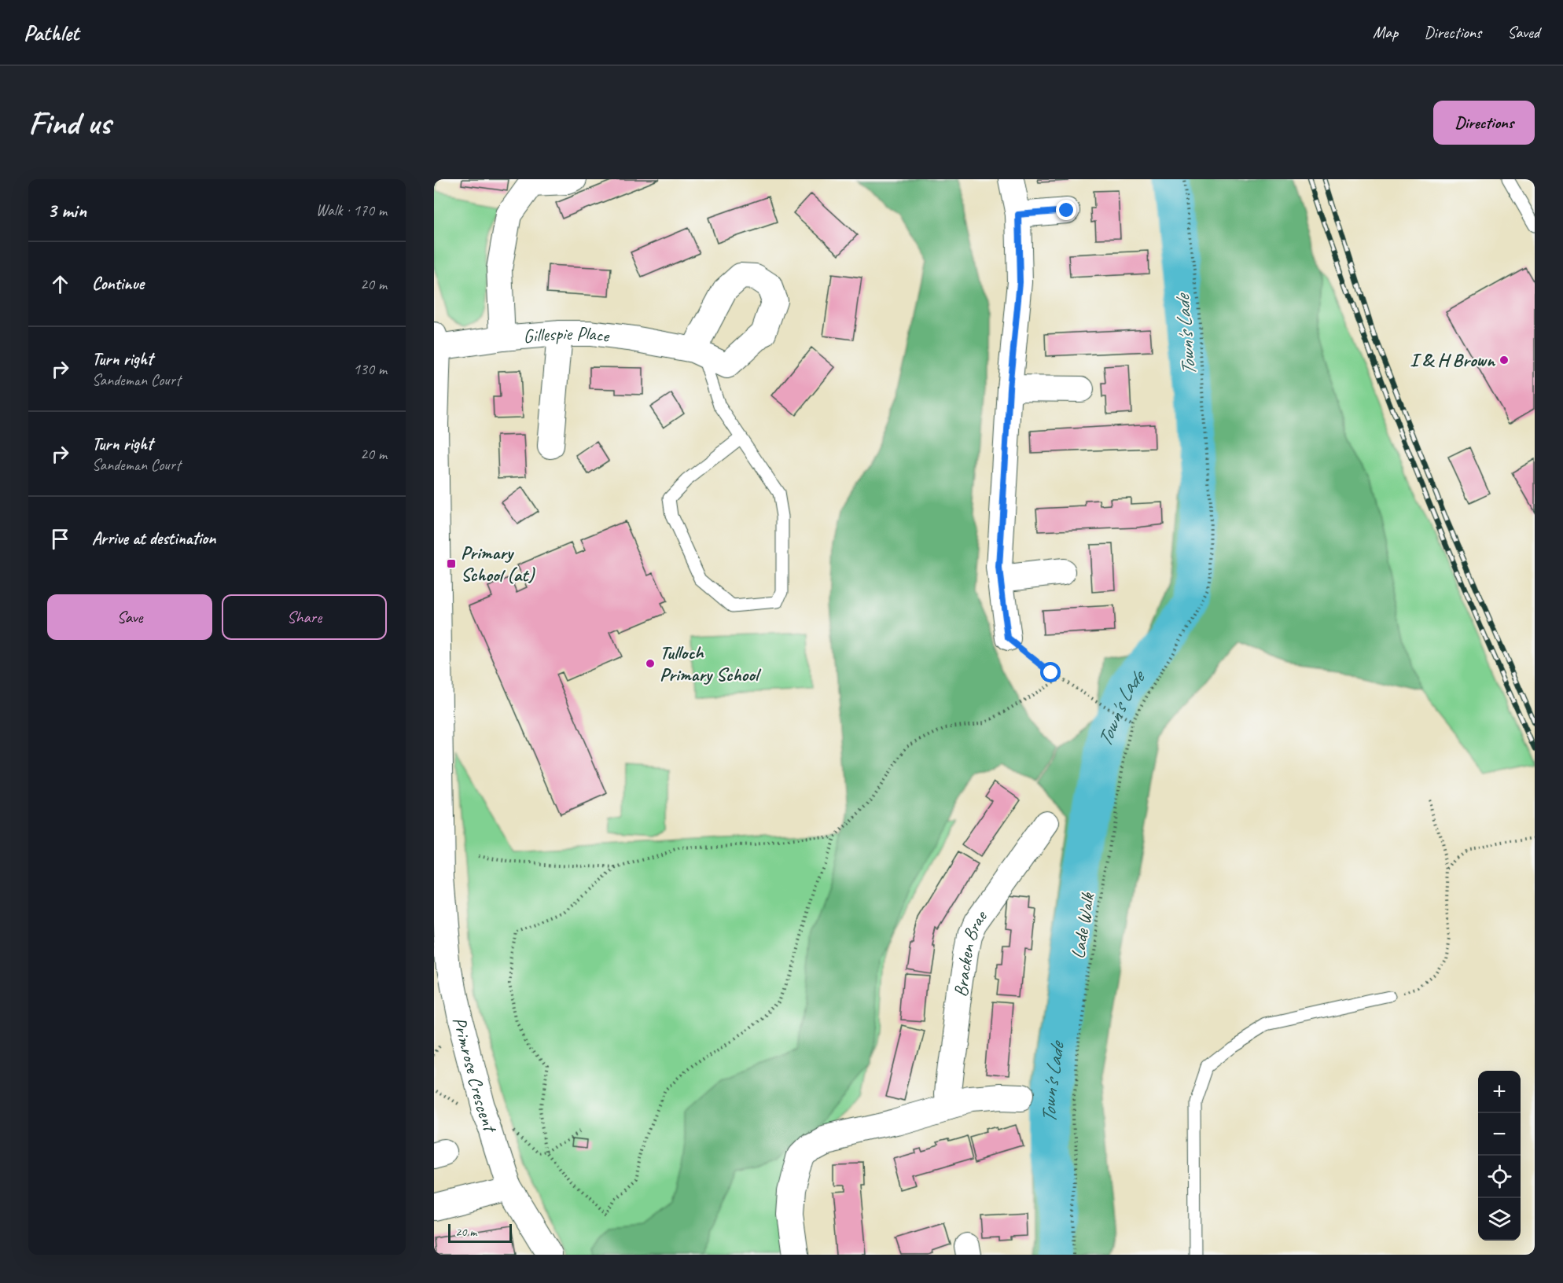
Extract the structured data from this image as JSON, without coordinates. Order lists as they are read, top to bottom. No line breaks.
{"streets":{"street":["Gillespie Place","Bracken Brae","Primrose Crescent"],"path":["Lade Walk"]},"crossings":[["Gillespie Place","Primrose Crescent"]],"water":["Town's Lade"],"places":{"other":["I & H Brown","Tulloch Primary School"],"transit":["Primary School (at)"]},"scale_bar":"20 m","page":{"header":"Pathlet","nav":["Map","Directions","Saved"],"buttons":["Directions",["Save","Share"]],"title":"Find us","heading":["3 min","Walk · 170 m"],"list":[["Continue","20 m"],["Turn right","Sandeman Court","130 m"],["Turn right","Sandeman Court","20 m"],"Arrive at destination"],"map_buttons":["+","−"],"scale":"20 m"}}
